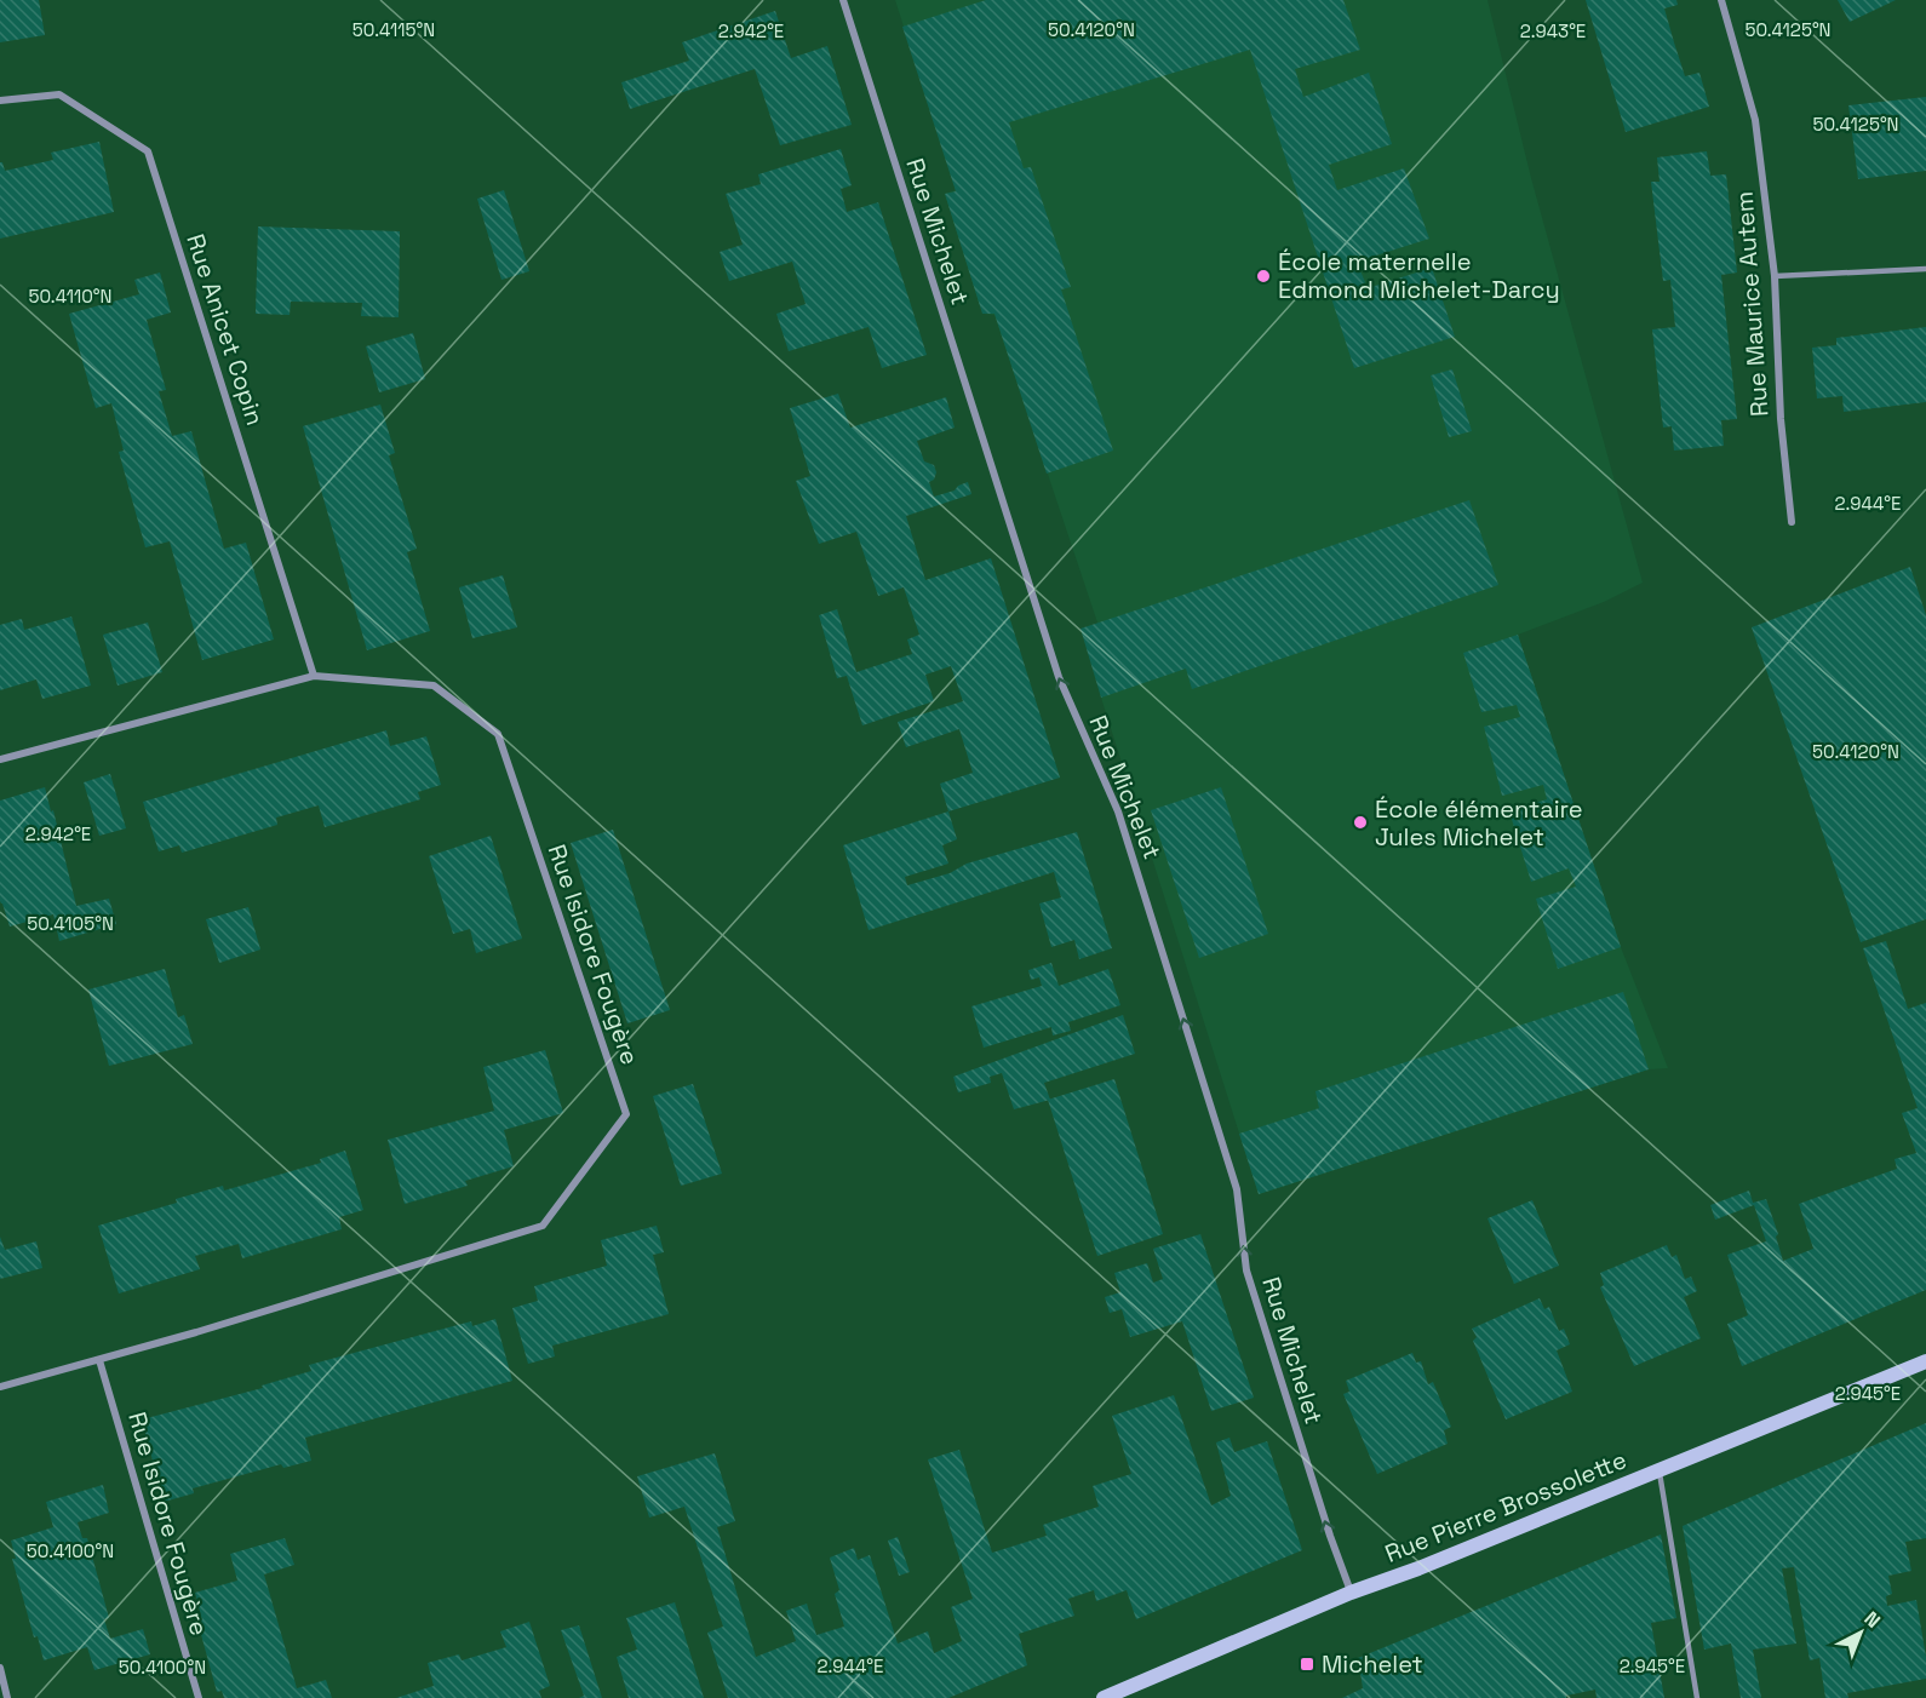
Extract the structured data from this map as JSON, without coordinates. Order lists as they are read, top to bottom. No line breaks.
{"streets":{"main road":["Rue Pierre Brossolette"],"street":["Rue Michelet","Rue Maurice Autem","Rue Anicet Copin","Rue Isidore Fougère"]},"crossings":[["Rue Michelet","Rue Pierre Brossolette"],["Rue Anicet Copin","Rue Isidore Fougère"]],"one_way":["Rue Michelet"],"places":{"other":["École maternelle Edmond Michelet-Darcy","École élémentaire Jules Michelet"],"transit":["Michelet"]},"north":"top right","coordinates":["50.4115°N","50.4120°N","50.4125°N","2.942°E","2.943°E","50.4110°N","2.944°E","50.4105°N","2.945°E","50.4100°N"]}
